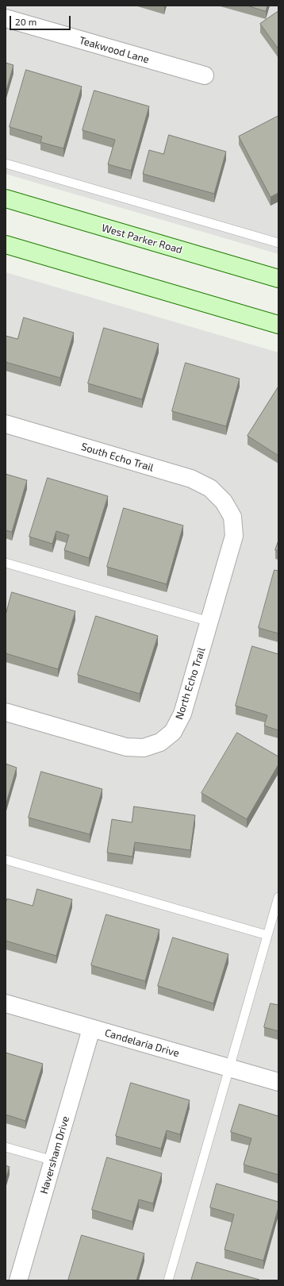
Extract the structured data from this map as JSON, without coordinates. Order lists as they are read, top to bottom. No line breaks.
{"streets":{"main road":["West Parker Road"],"street":["Teakwood Lane","South Echo Trail","North Echo Trail","Candelaria Drive","Haversham Drive"]},"crossings":[["South Echo Trail","North Echo Trail"],["Candelaria Drive","Haversham Drive"]],"scale_bar":"20 m"}
